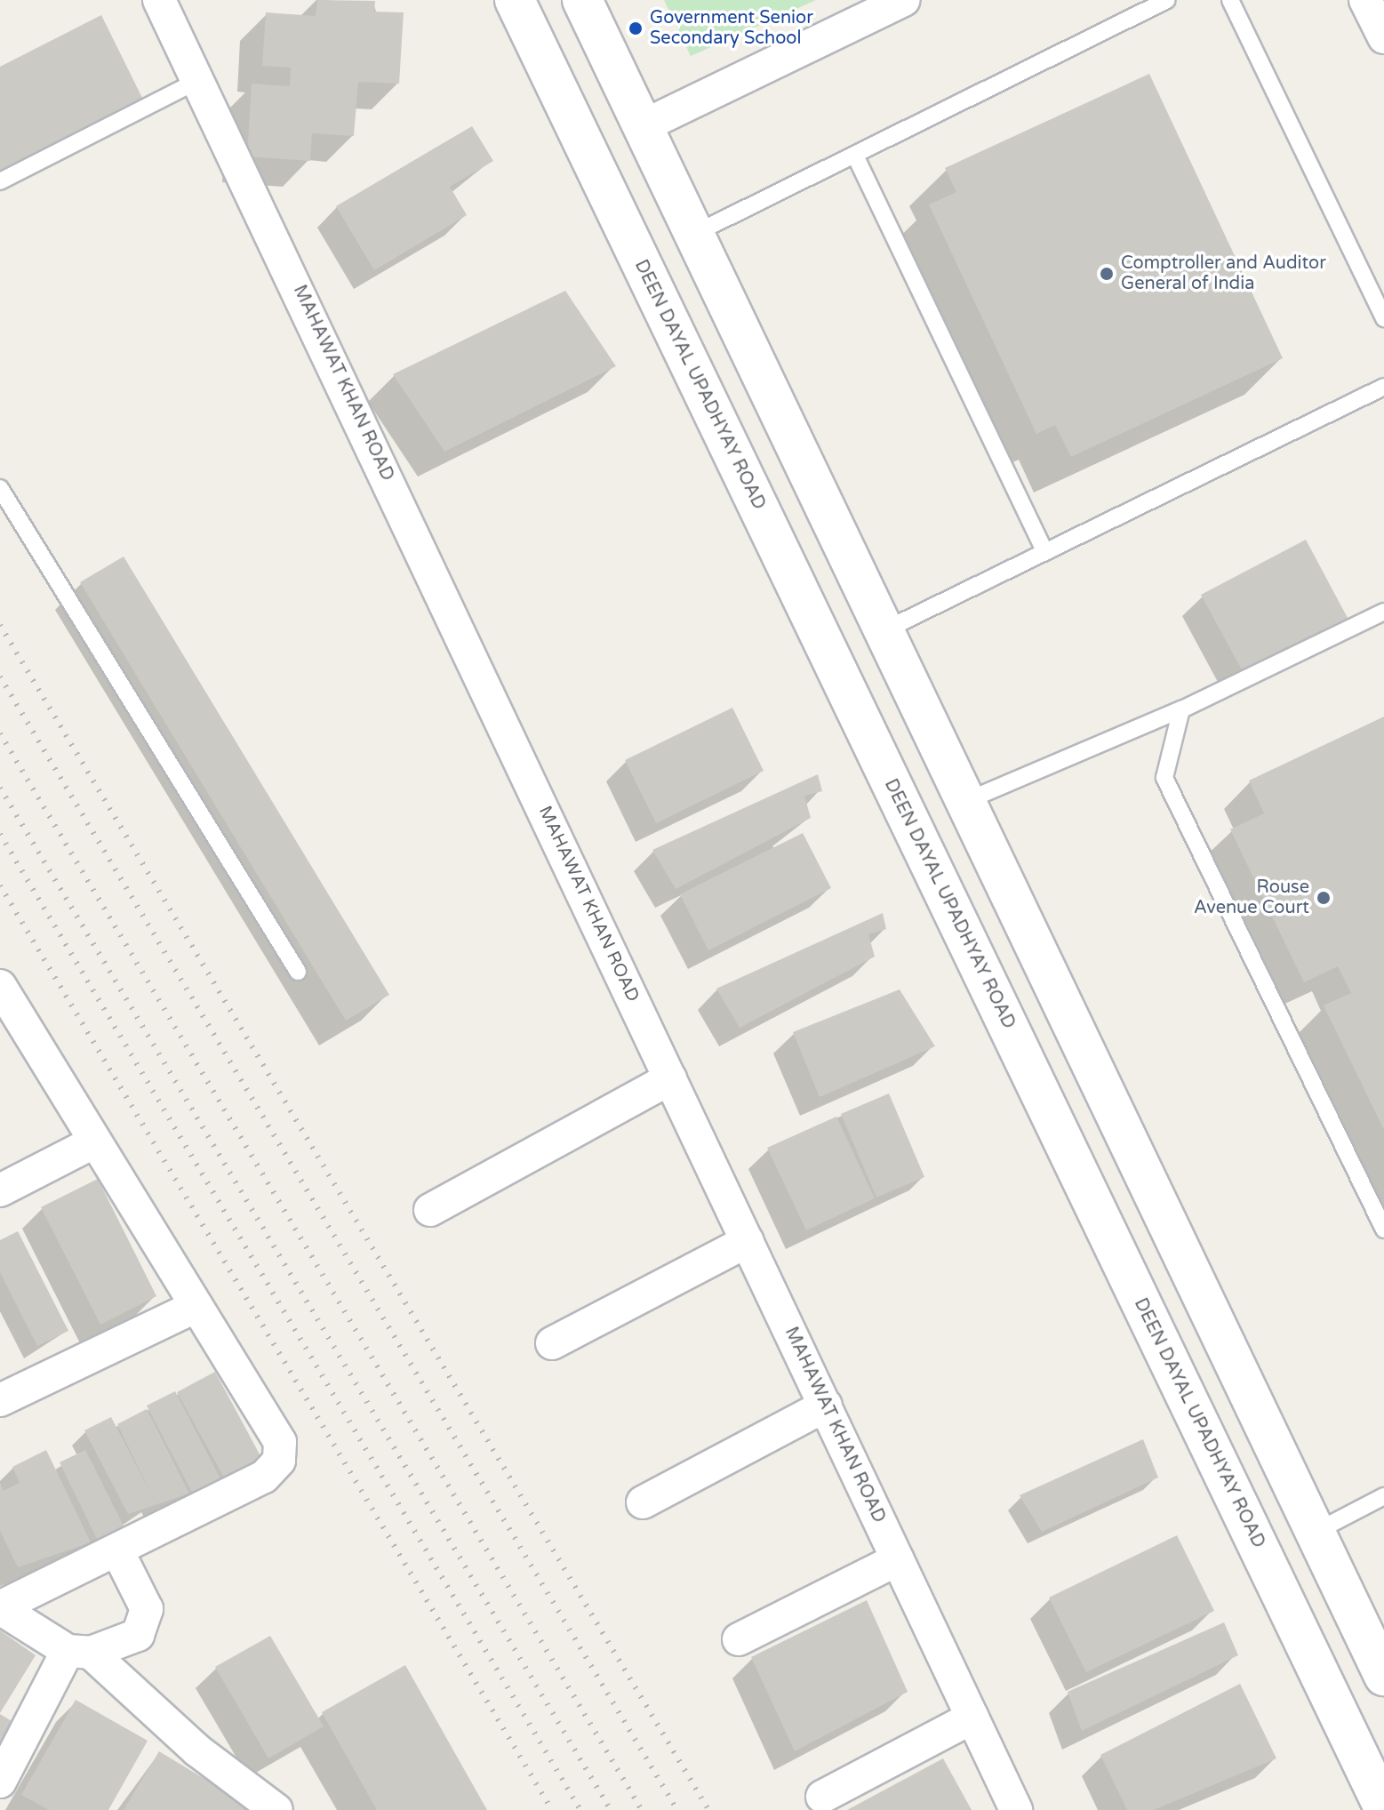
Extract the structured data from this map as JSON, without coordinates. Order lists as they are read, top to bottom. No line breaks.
{"streets":{"main road":["DEEN DAYAL UPADHYAY ROAD"],"street":["MAHAWAT KHAN ROAD"]},"places":["Government Senior Secondary School","Comptroller and Auditor General of India","Rouse Avenue Court"]}
